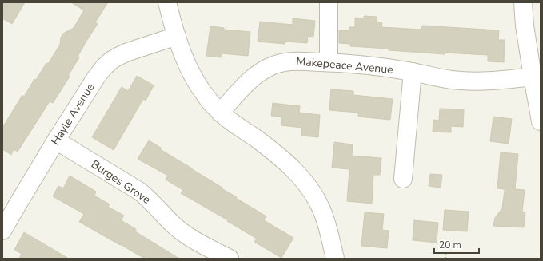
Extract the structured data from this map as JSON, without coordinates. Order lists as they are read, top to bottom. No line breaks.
{"streets":{"street":["Makepeace Avenue","Hayle Avenue","Burges Grove"]},"crossings":[["Hayle Avenue","Burges Grove"]],"scale_bar":"20 m"}
